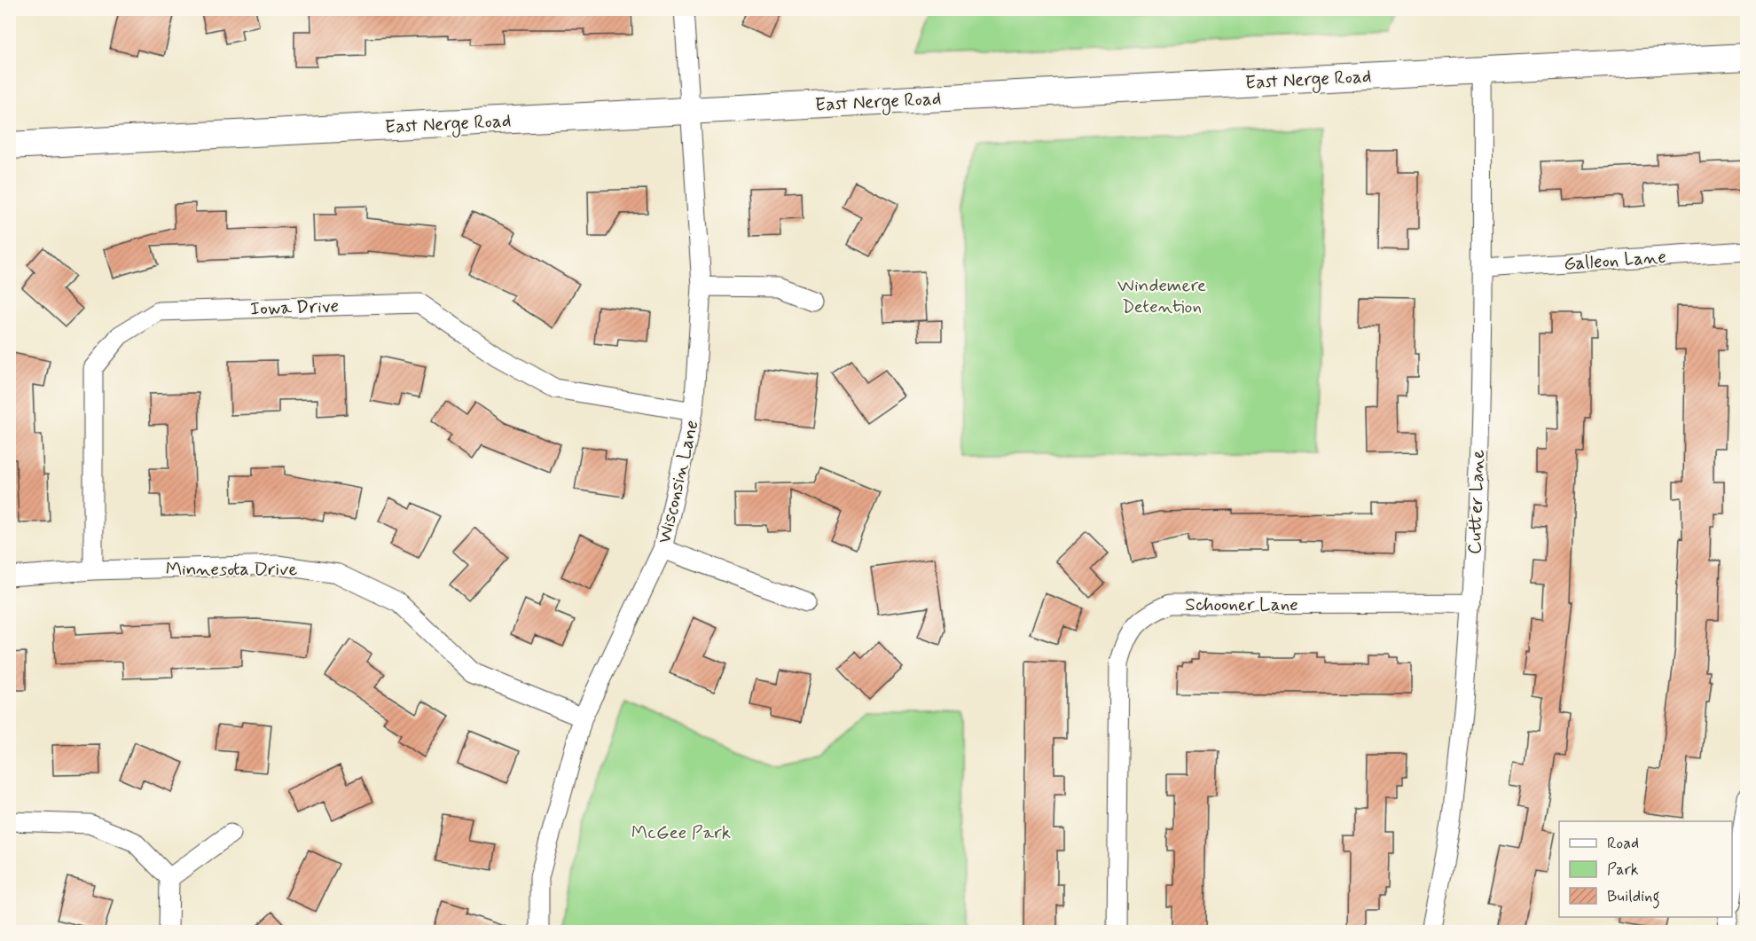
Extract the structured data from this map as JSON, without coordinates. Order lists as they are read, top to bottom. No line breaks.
{"streets":{"main road":["East Nerge Road"],"street":["Galleon Lane","Iowa Drive","Wisconsin Lane","Cutter Lane","Minnesota Drive","Schooner Lane"]},"crossings":[["East Nerge Road","Wisconsin Lane"],["East Nerge Road","Cutter Lane"],["Galleon Lane","Cutter Lane"],["Iowa Drive","Wisconsin Lane"],["Iowa Drive","Minnesota Drive"],["Wisconsin Lane","Minnesota Drive"],["Cutter Lane","Schooner Lane"]],"parks":["Windemere Detention","McGee Park"],"legend":["Road","Park","Building"]}
